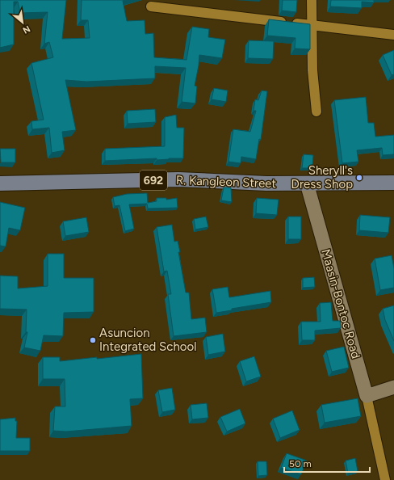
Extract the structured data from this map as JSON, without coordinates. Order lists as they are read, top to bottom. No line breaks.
{"streets":{"main road":["692","R. Kangleon Street","Maasin-Bontoc Road"]},"crossings":[["R. Kangleon Street","Maasin-Bontoc Road"]],"places":["Sheryll's Dress Shop","Asuncion Integrated School"],"scale_bar":"50 m","north":"bottom right"}
